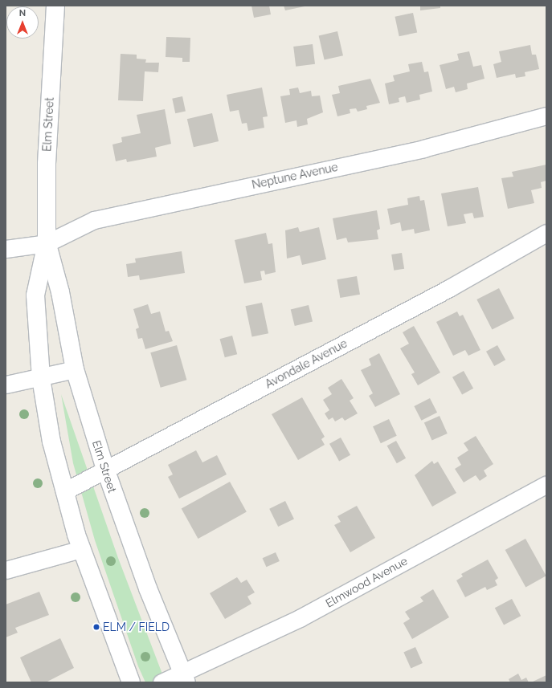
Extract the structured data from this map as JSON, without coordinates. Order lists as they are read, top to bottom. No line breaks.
{"streets":{"main road":["Elm Street"],"street":["Neptune Avenue","Avondale Avenue","Elmwood Avenue"]},"crossings":[["Elm Street","Neptune Avenue"],["Elm Street","Avondale Avenue"],["Elm Street","Elmwood Avenue"]],"places":["ELM / FIELD"],"north":"top"}
